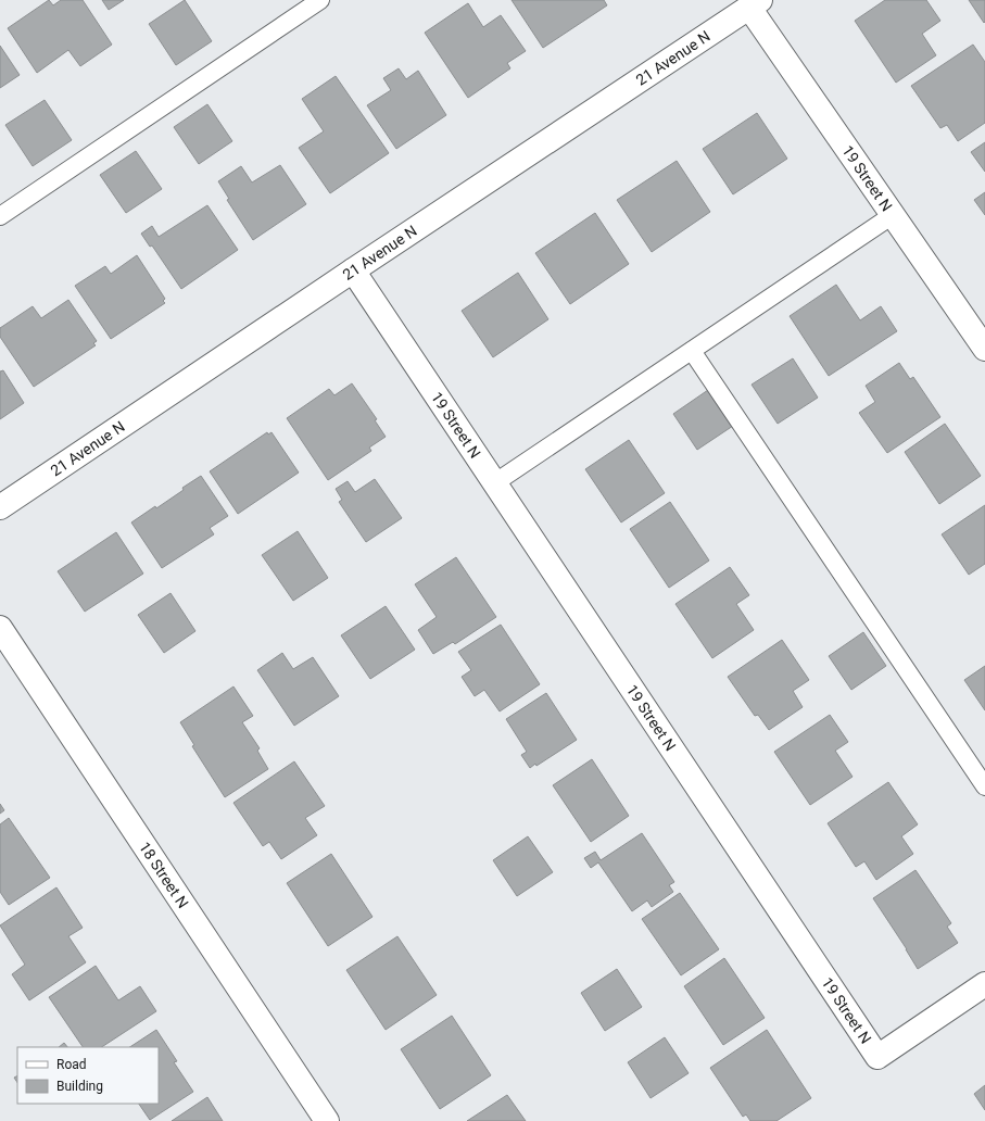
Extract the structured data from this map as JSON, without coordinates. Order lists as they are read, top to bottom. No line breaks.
{"streets":{"street":["21 Avenue N","19 Street N","18 Street N"]},"crossings":[["21 Avenue N","19 Street N"]],"legend":["Road","Building"]}
